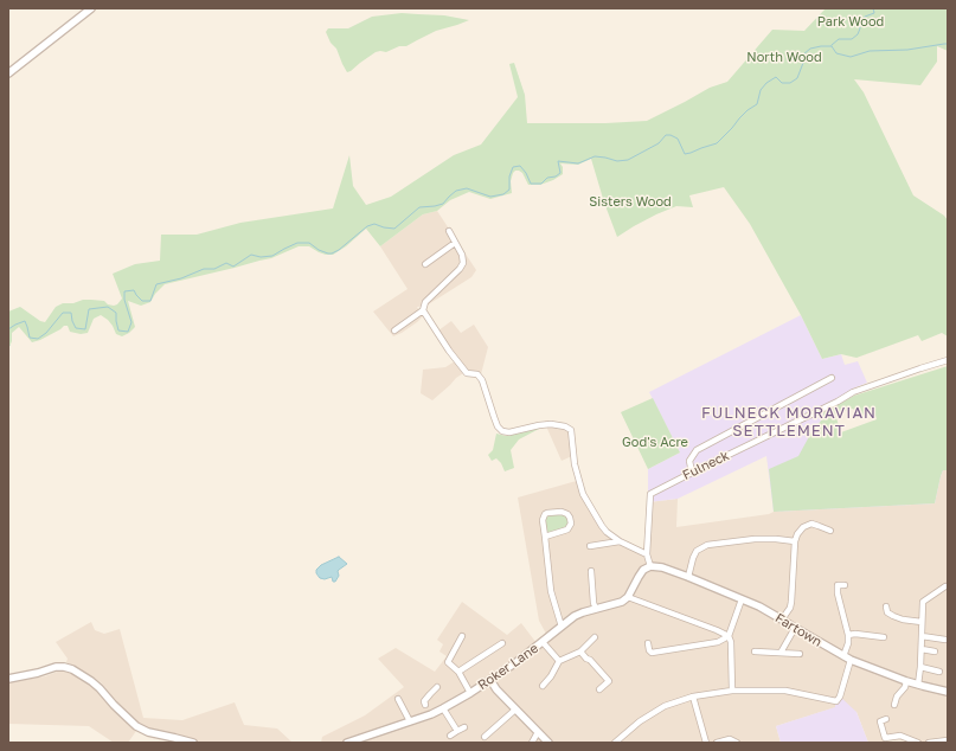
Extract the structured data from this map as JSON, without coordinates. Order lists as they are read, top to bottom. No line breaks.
{"streets":{"street":["Fulneck","Fartown","Roker Lane"]},"crossings":[["Fulneck","Fartown"]],"districts":["FULNECK MORAVIAN SETTLEMENT"],"parks":["Park Wood","North Wood","Sisters Wood","God's Acre"]}
